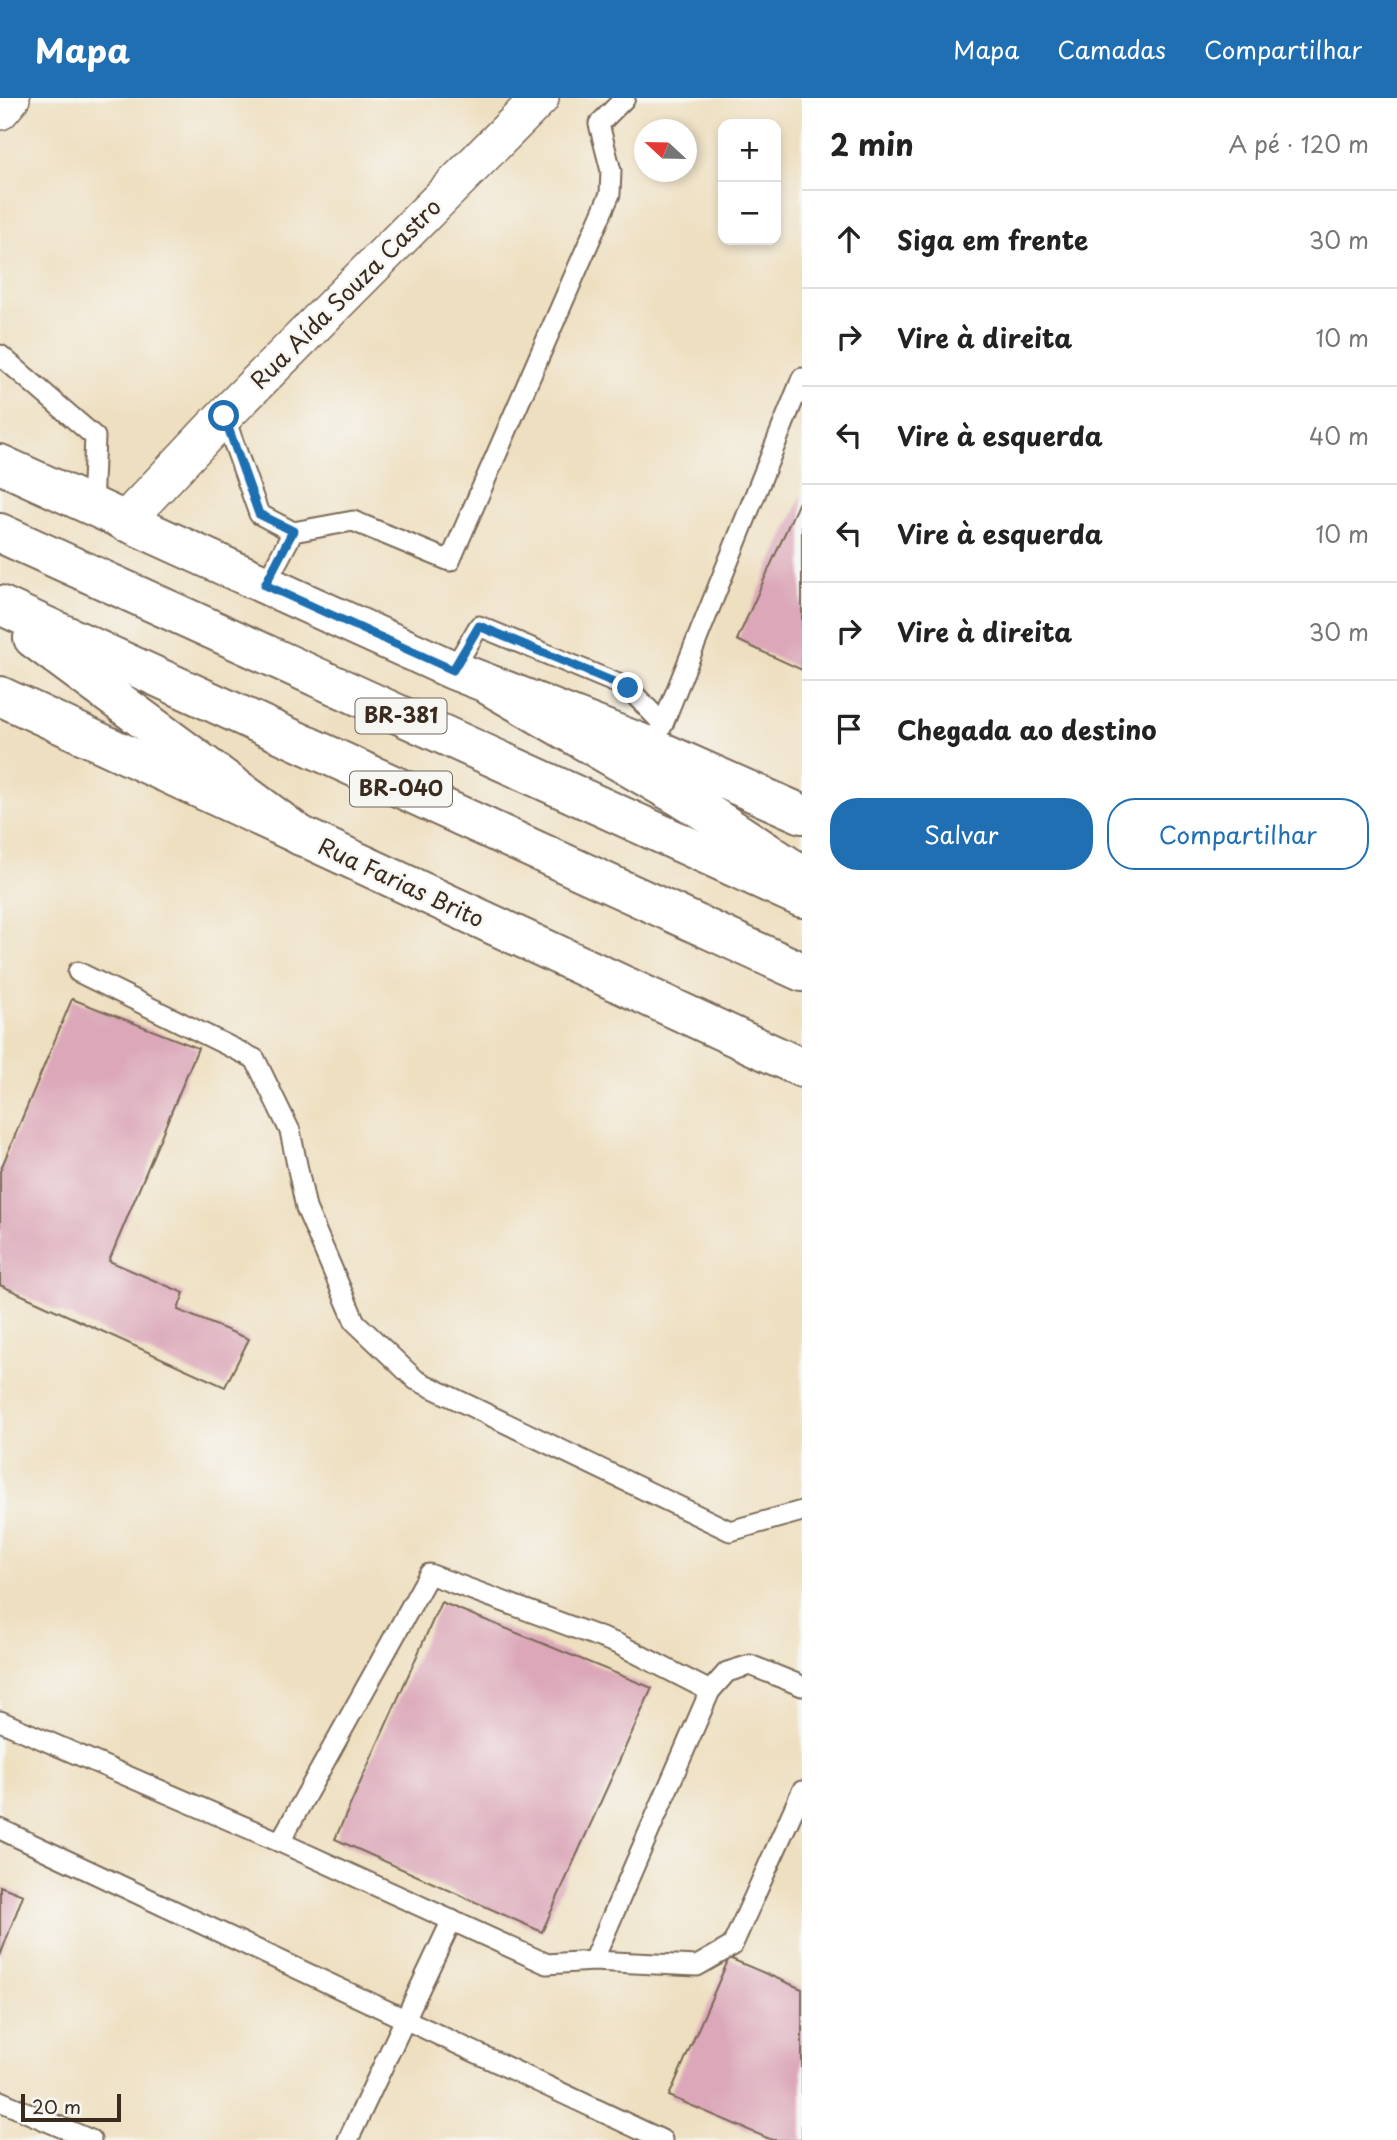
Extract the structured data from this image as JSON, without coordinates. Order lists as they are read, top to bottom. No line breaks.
{"streets":{"main road":["BR-381","BR-040","Rua Farias Brito"],"street":["Rua Aída Souza Castro"]},"scale_bar":"20 m","north":"left","page":{"header":"Mapa","nav":["Mapa","Camadas","Compartilhar"],"heading":["2 min","A pé · 120 m"],"map_buttons":["+","−"],"list":[["Siga em frente","30 m"],["Vire à direita","10 m"],["Vire à esquerda","40 m"],["Vire à esquerda","10 m"],["Vire à direita","30 m"],"Chegada ao destino"],"buttons":["Salvar","Compartilhar"],"scale":"20 m"}}
